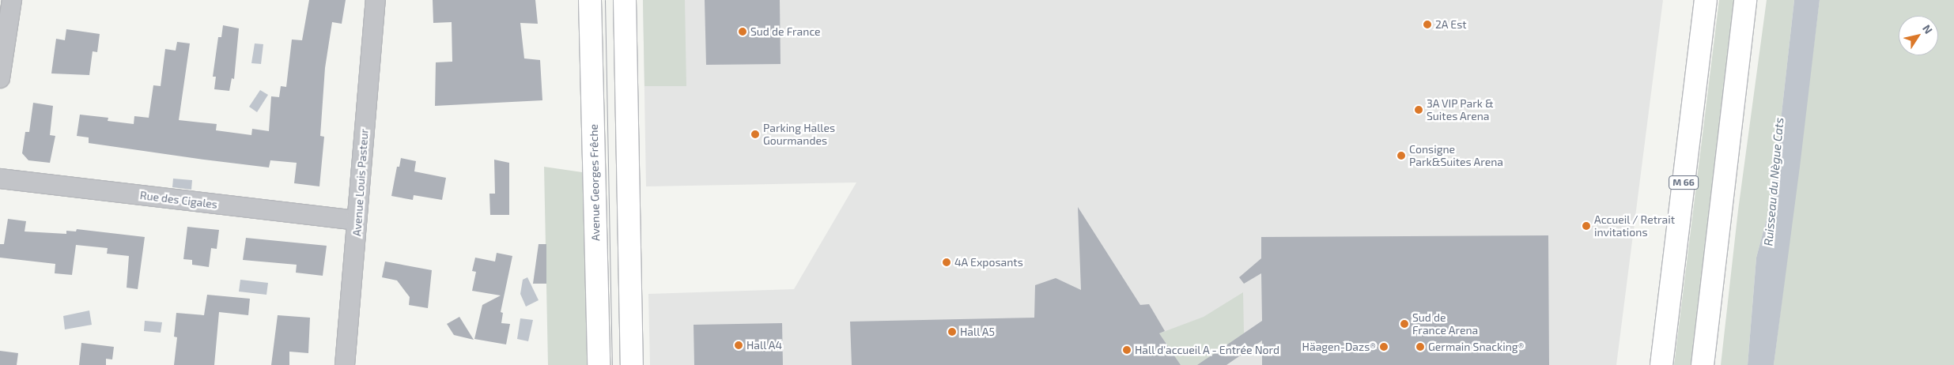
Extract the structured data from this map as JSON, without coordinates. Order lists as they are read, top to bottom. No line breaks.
{"streets":{"main road":["Avenue Georges Frêche","M 66"],"street":["Avenue Louis Pasteur","Rue des Cigales"]},"crossings":[["Avenue Louis Pasteur","Rue des Cigales"]],"water":["Ruisseau du Nègue Cats"],"places":["2A Est","Sud de France","3A VIP Park & Suites Arena","Parking Halles Gourmandes","Consigne Park&Suites Arena","Accueil / Retrait invitations","4A Exposants","Sud de France Arena","Hall A5","Hall A4","Häagen-Dazs®","Germain Snacking®","Hall d'accueil A - Entrée Nord"],"north":"top right"}
